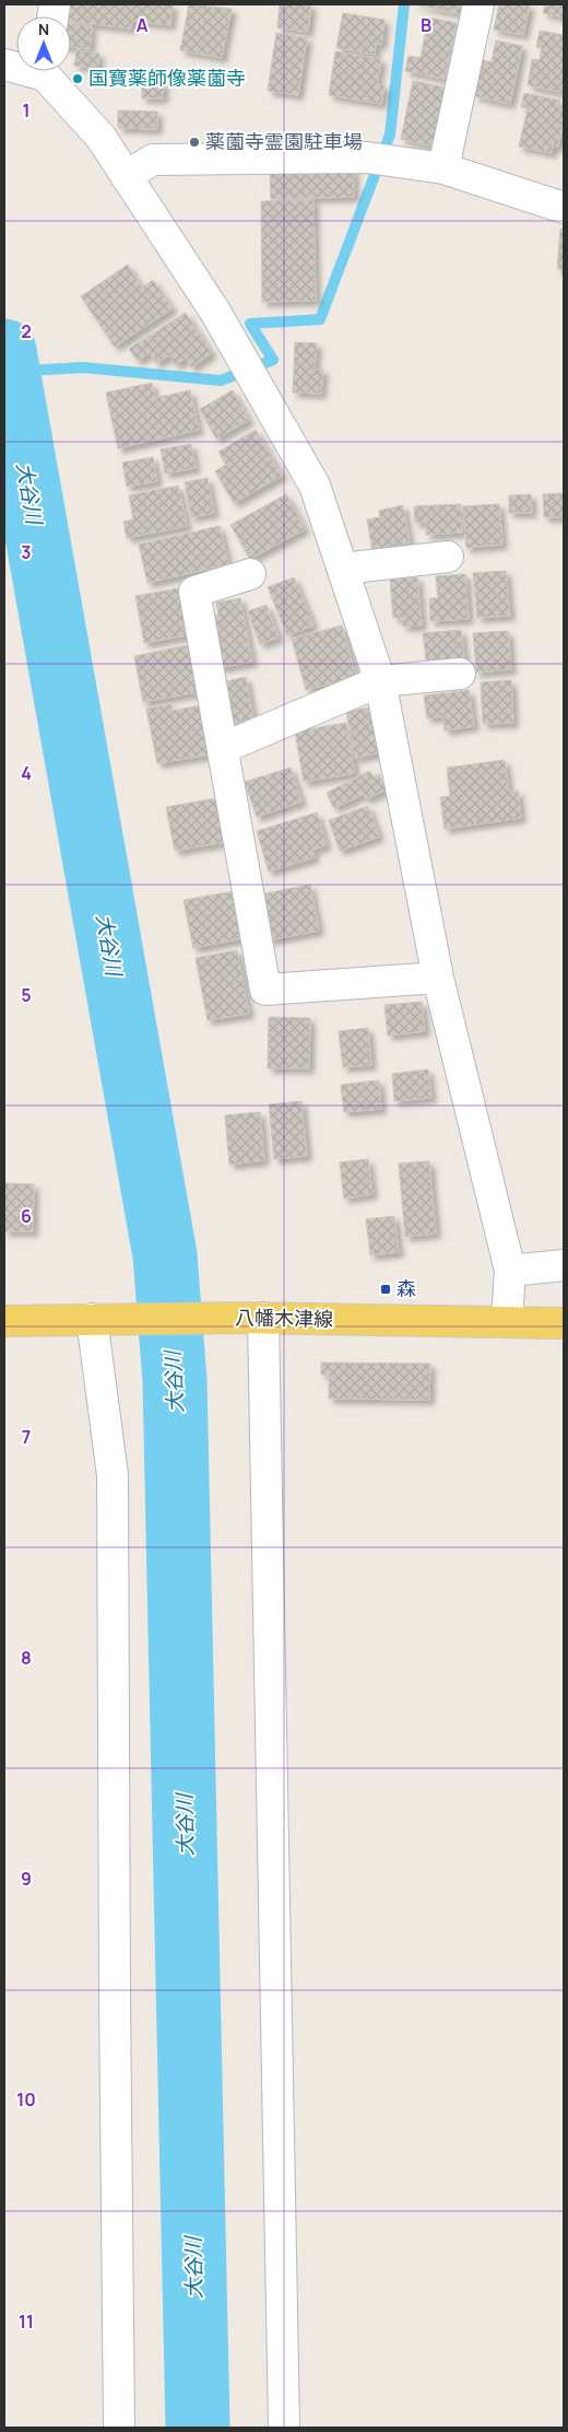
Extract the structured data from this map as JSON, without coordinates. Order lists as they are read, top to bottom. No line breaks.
{"streets":{"main road":["八幡木津線"]},"water":["大谷川"],"places":{"other":["国寶薬師像薬薗寺","薬薗寺霊園駐車場"],"transit":["森"]},"north":"top","grid":{"columns":["A","B"],"rows":["1","2","3","4","5","6","7","8","9","10","11"]}}
